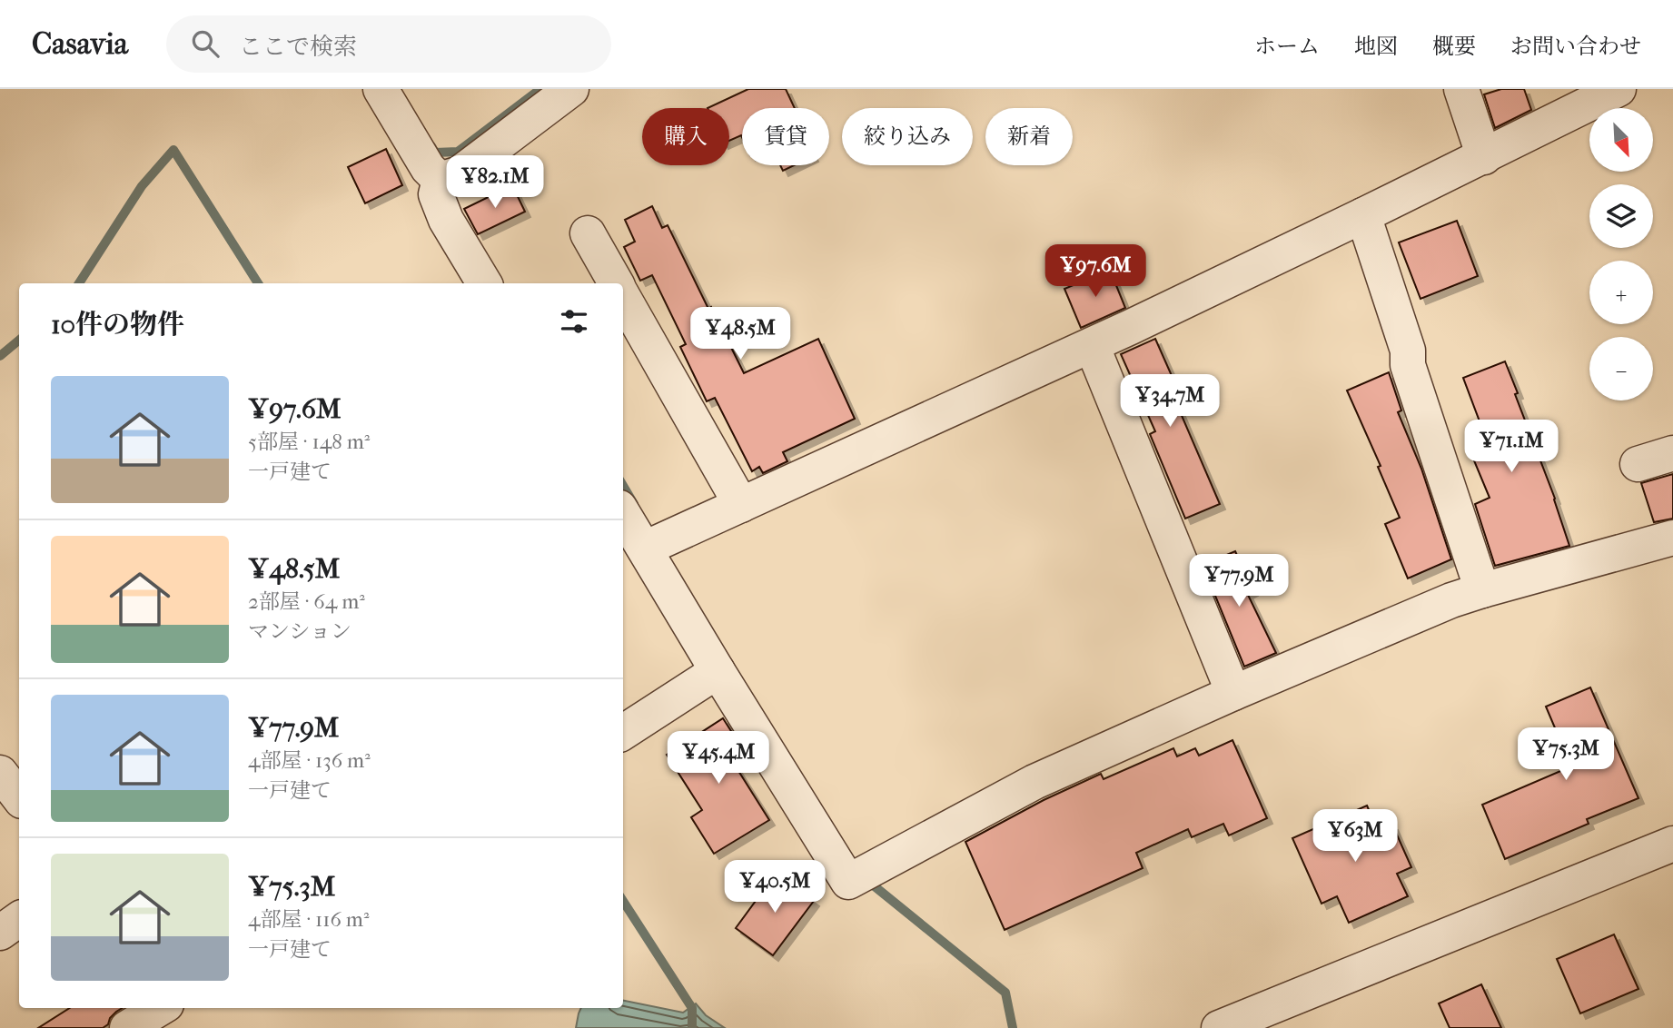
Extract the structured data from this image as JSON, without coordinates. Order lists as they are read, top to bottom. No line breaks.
{"north":"bottom right","page":{"header":"Casavia","search":"ここで検索","nav":["ホーム","地図","概要","お問い合わせ"],"map_buttons":["+","−"],"chip":["購入","賃貸","絞り込み","新着"],"price":["¥82.1M","¥97.6M","¥48.5M","¥34.7M","¥71.1M","¥77.9M","¥75.3M","¥45.4M","¥63M","¥40.5M"],"heading":"10件の物件","list":[{"name":"¥97.6M","note":"5部屋 · 148 m² · 一戸建て"},{"name":"¥48.5M","note":"2部屋 · 64 m² · マンション"},{"name":"¥77.9M","note":"4部屋 · 136 m² · 一戸建て"},{"name":"¥75.3M","note":"4部屋 · 116 m² · 一戸建て"}]}}
